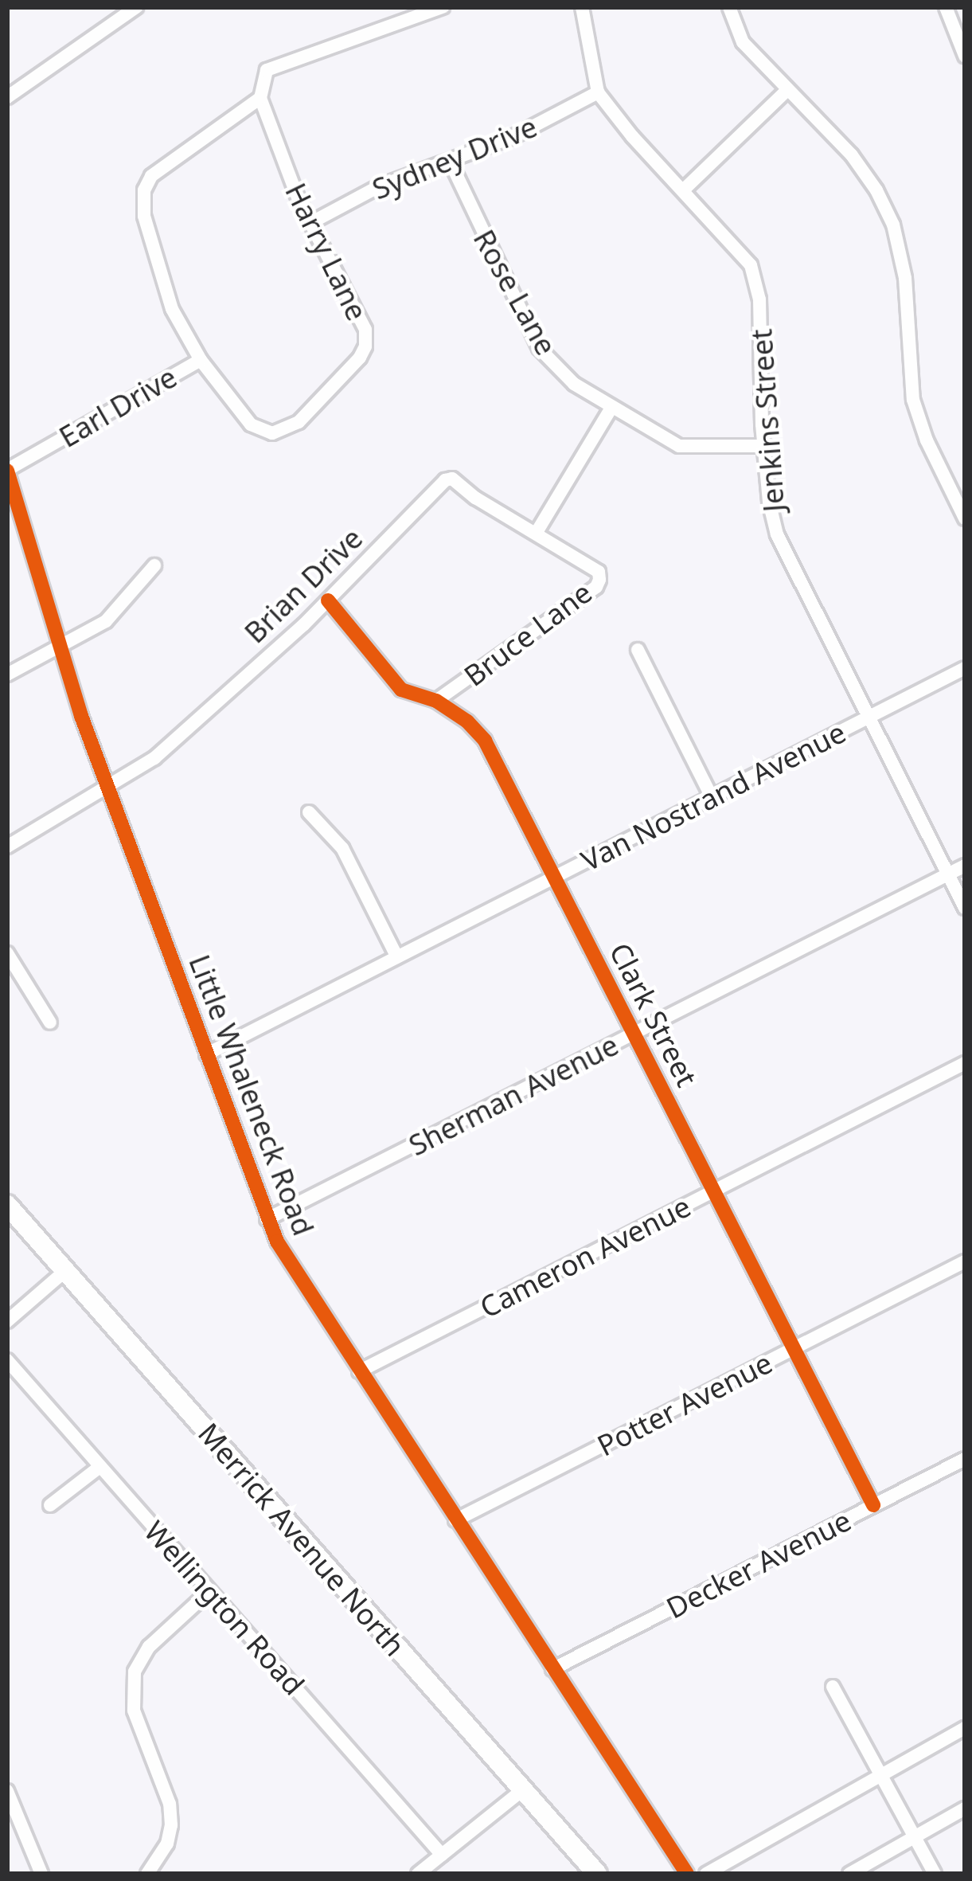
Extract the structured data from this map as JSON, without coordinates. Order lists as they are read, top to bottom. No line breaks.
{"streets":{"main road":["Merrick Avenue North"],"street":["Sydney Drive","Harry Lane","Rose Lane","Earl Drive","Jenkins Street","Brian Drive","Bruce Lane","Van Nostrand Avenue","Clark Street","Little Whaleneck Road","Sherman Avenue","Cameron Avenue","Potter Avenue","Decker Avenue","Wellington Road"]},"crossings":[["Sydney Drive","Harry Lane"],["Sydney Drive","Rose Lane"],["Sydney Drive","Jenkins Street"],["Harry Lane","Earl Drive"],["Rose Lane","Jenkins Street"],["Earl Drive","Little Whaleneck Road"],["Jenkins Street","Van Nostrand Avenue"],["Jenkins Street","Sherman Avenue"],["Brian Drive","Bruce Lane"],["Brian Drive","Clark Street"],["Brian Drive","Little Whaleneck Road"],["Bruce Lane","Clark Street"],["Van Nostrand Avenue","Clark Street"],["Van Nostrand Avenue","Little Whaleneck Road"],["Clark Street","Sherman Avenue"],["Clark Street","Cameron Avenue"],["Clark Street","Potter Avenue"],["Clark Street","Decker Avenue"],["Little Whaleneck Road","Sherman Avenue"],["Little Whaleneck Road","Cameron Avenue"],["Little Whaleneck Road","Potter Avenue"],["Little Whaleneck Road","Decker Avenue"]]}
